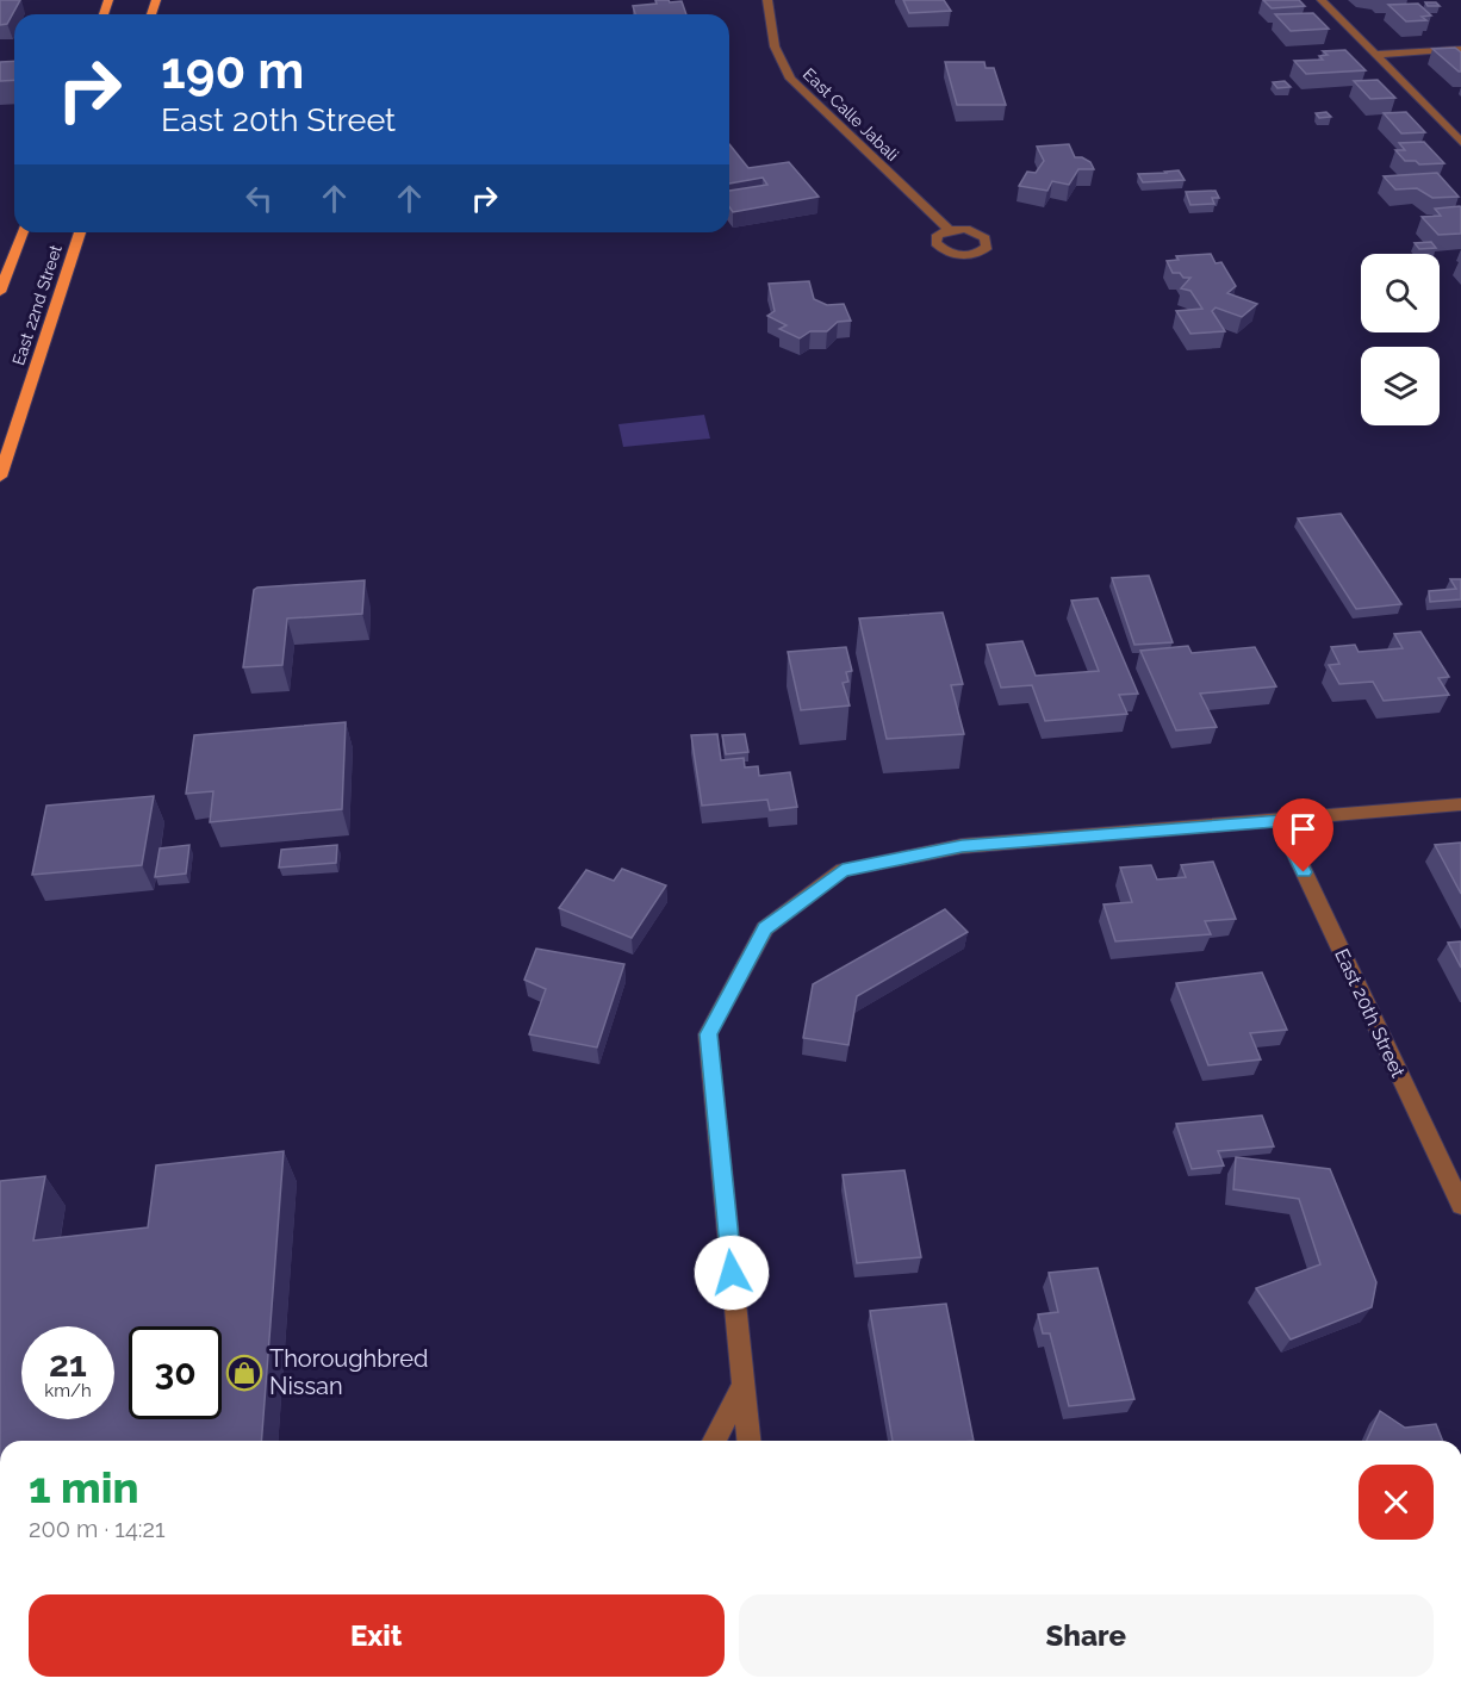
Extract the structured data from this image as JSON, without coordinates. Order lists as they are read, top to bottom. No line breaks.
{"streets":{"main road":["East 22nd Street"],"street":["East Calle Jabali","East 20th Street"]},"places":{"shop":["Thoroughbred Nissan"]},"page":{"turn":["190 m","East 20th Street"],"speed":"21 km/h","limit":"30","heading":["1 min","200 m · 14:21"],"buttons":["Exit","Share"]}}
